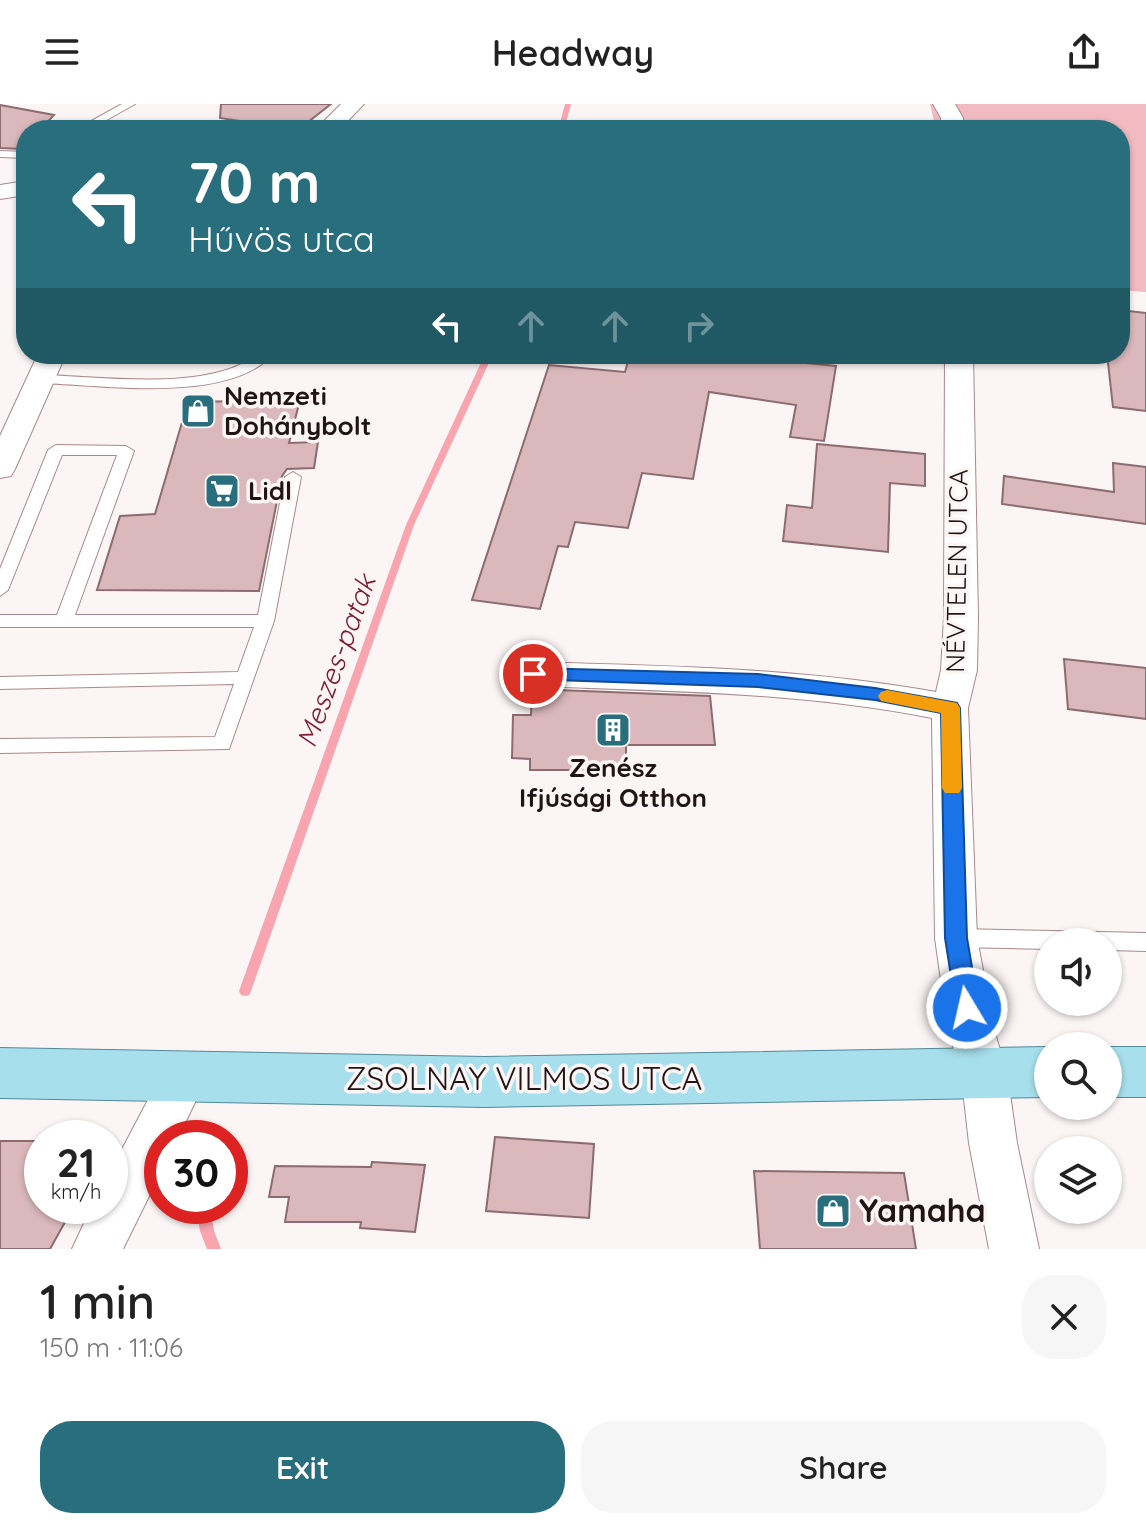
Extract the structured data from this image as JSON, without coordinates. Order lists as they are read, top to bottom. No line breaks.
{"streets":{"main road":["ZSOLNAY VILMOS UTCA"],"street":["NÉVTELEN UTCA"]},"crossings":[["NÉVTELEN UTCA","ZSOLNAY VILMOS UTCA"]],"water":["Meszes-patak"],"places":{"shop":["Nemzeti Dohánybolt","Yamaha"],"supermarket":["Lidl"],"building":["Zenész Ifjúsági Otthon"]},"page":{"header":"Headway","turn":["70 m","Hűvös utca"],"speed":"21 km/h","limit":"30","heading":["1 min","150 m · 11:06"],"buttons":["Exit","Share"]}}
